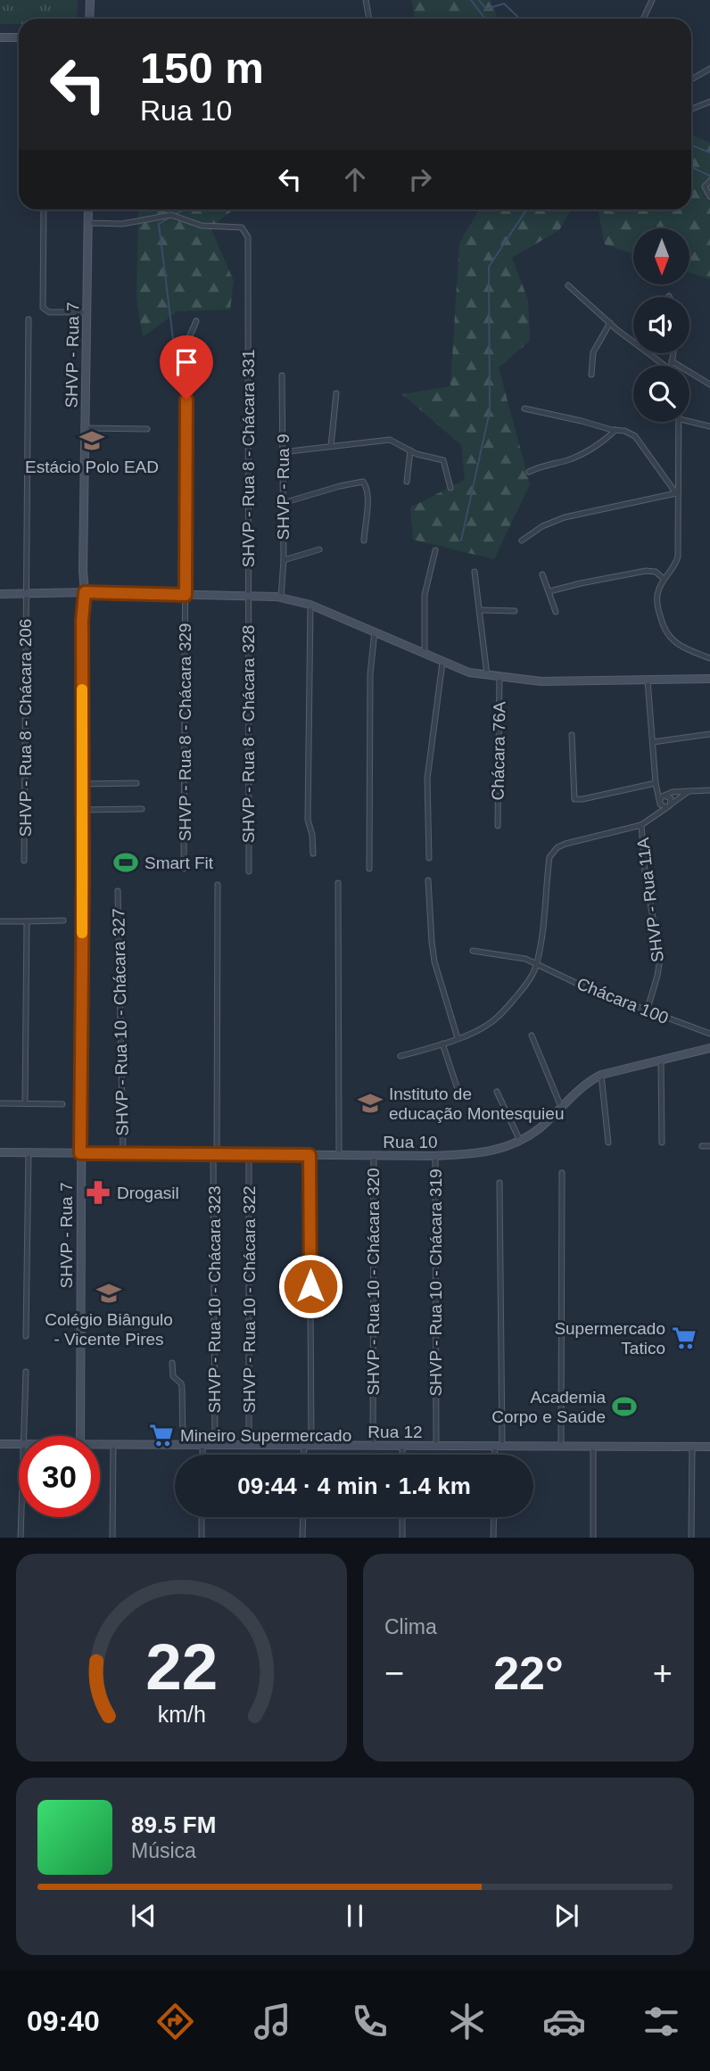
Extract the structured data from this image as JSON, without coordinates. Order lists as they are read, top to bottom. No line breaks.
{"streets":{"street":["SHVP - Rua 7","SHVP - Rua 8 - Chácara 331","SHVP - Rua 9","SHVP - Rua 8 - Chácara 206","SHVP - Rua 8 - Chácara 329","SHVP - Rua 8 - Chácara 328","Chácara 76A","SHVP - Rua 11A","Chácara 100","SHVP - Rua 10 - Chácara 327","Rua 10","SHVP - Rua 10 - Chácara 320","SHVP - Rua 10 - Chácara 319","SHVP - Rua 10 - Chácara 323","SHVP - Rua 10 - Chácara 322","Rua 12"]},"crossings":[["SHVP - Rua 7","SHVP - Rua 8 - Chácara 331"],["SHVP - Rua 7","Rua 10"],["SHVP - Rua 8 - Chácara 331","SHVP - Rua 8 - Chácara 328"],["SHVP - Rua 11A","Chácara 100"],["SHVP - Rua 10 - Chácara 327","Rua 10"],["Rua 10","SHVP - Rua 10 - Chácara 320"],["Rua 10","SHVP - Rua 10 - Chácara 319"],["Rua 10","SHVP - Rua 10 - Chácara 323"],["Rua 10","SHVP - Rua 10 - Chácara 322"],["SHVP - Rua 10 - Chácara 320","Rua 12"],["SHVP - Rua 10 - Chácara 319","Rua 12"],["SHVP - Rua 10 - Chácara 323","Rua 12"],["SHVP - Rua 10 - Chácara 322","Rua 12"]],"places":{"school or university":["Estácio Polo EAD","Instituto de educação Montesquieu","Colégio Biângulo - Vicente Pires"],"sports":["Smart Fit","Academia Corpo e Saúde"],"pharmacy":["Drogasil"],"supermarket":["Supermercado Tatico","Mineiro Supermercado"]},"north":"bottom","page":{"turn":["150 m","Rua 10"],"limit":"30","trip":"09:44 · 4 min · 1.4 km","tile":"Clima","heat":["−","22°","+"],"song":["89.5 FM","Música"],"tabs":"09:40","gauge":["22","km/h"]}}
